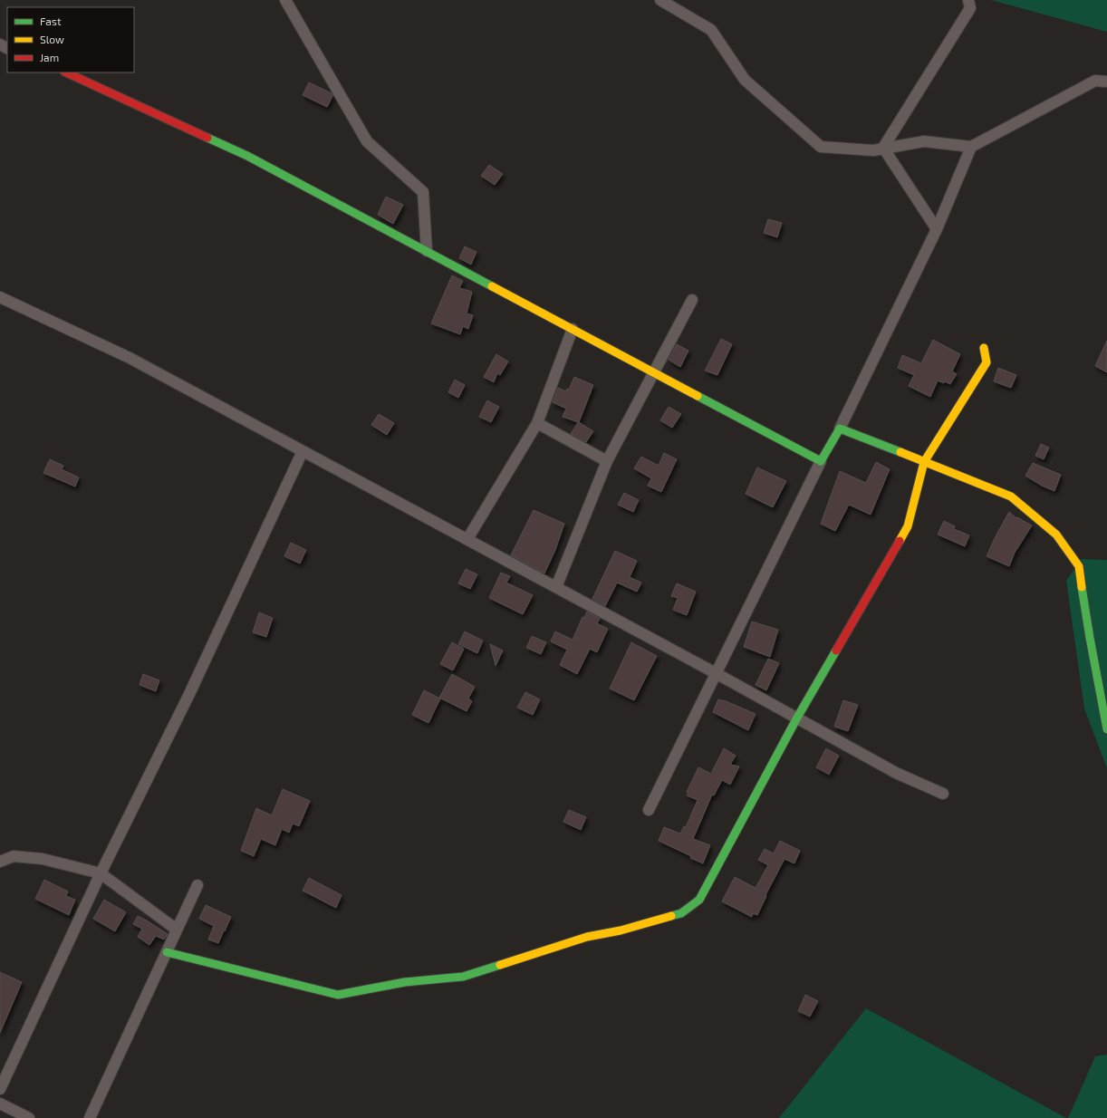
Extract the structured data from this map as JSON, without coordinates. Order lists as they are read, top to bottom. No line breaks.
{"legend":["Fast","Slow","Jam"]}
